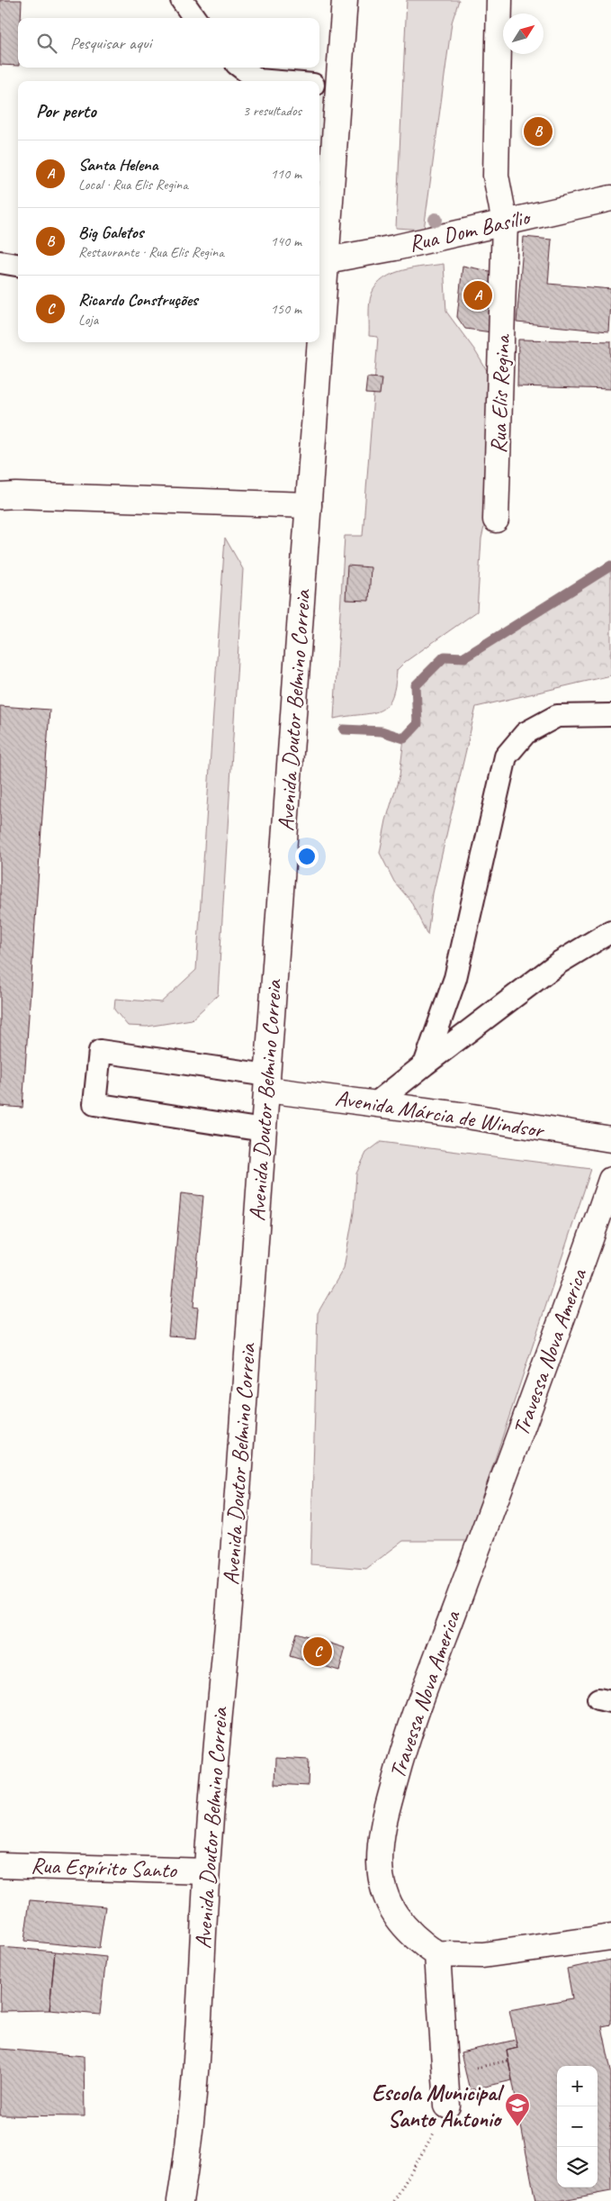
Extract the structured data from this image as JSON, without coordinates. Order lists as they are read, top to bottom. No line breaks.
{"streets":{"street":["Rua Dom Basílio","Rua Elis Regina","Avenida Doutor Belmino Correia","Avenida Márcia de Windsor","Travessa Nova America","Rua Espírito Santo"]},"crossings":[["Rua Dom Basílio","Rua Elis Regina"],["Rua Dom Basílio","Avenida Doutor Belmino Correia"],["Avenida Doutor Belmino Correia","Avenida Márcia de Windsor"],["Avenida Doutor Belmino Correia","Rua Espírito Santo"]],"places":{"school or university":["Escola Municipal Santo Antonio"]},"north":"top right","page":{"search":"Pesquisar aqui","heading":["Por perto","3 resultados"],"pins":["B","A","C"],"list":[{"mark":"A","name":"Santa Helena","note":"Local · Rua Elis Regina","value":"110 m"},{"mark":"B","name":"Big Galetos","note":"Restaurante · Rua Elis Regina","value":"140 m"},{"mark":"C","name":"Ricardo Construções","note":"Loja","value":"150 m"}],"map_buttons":["+","−"]}}
